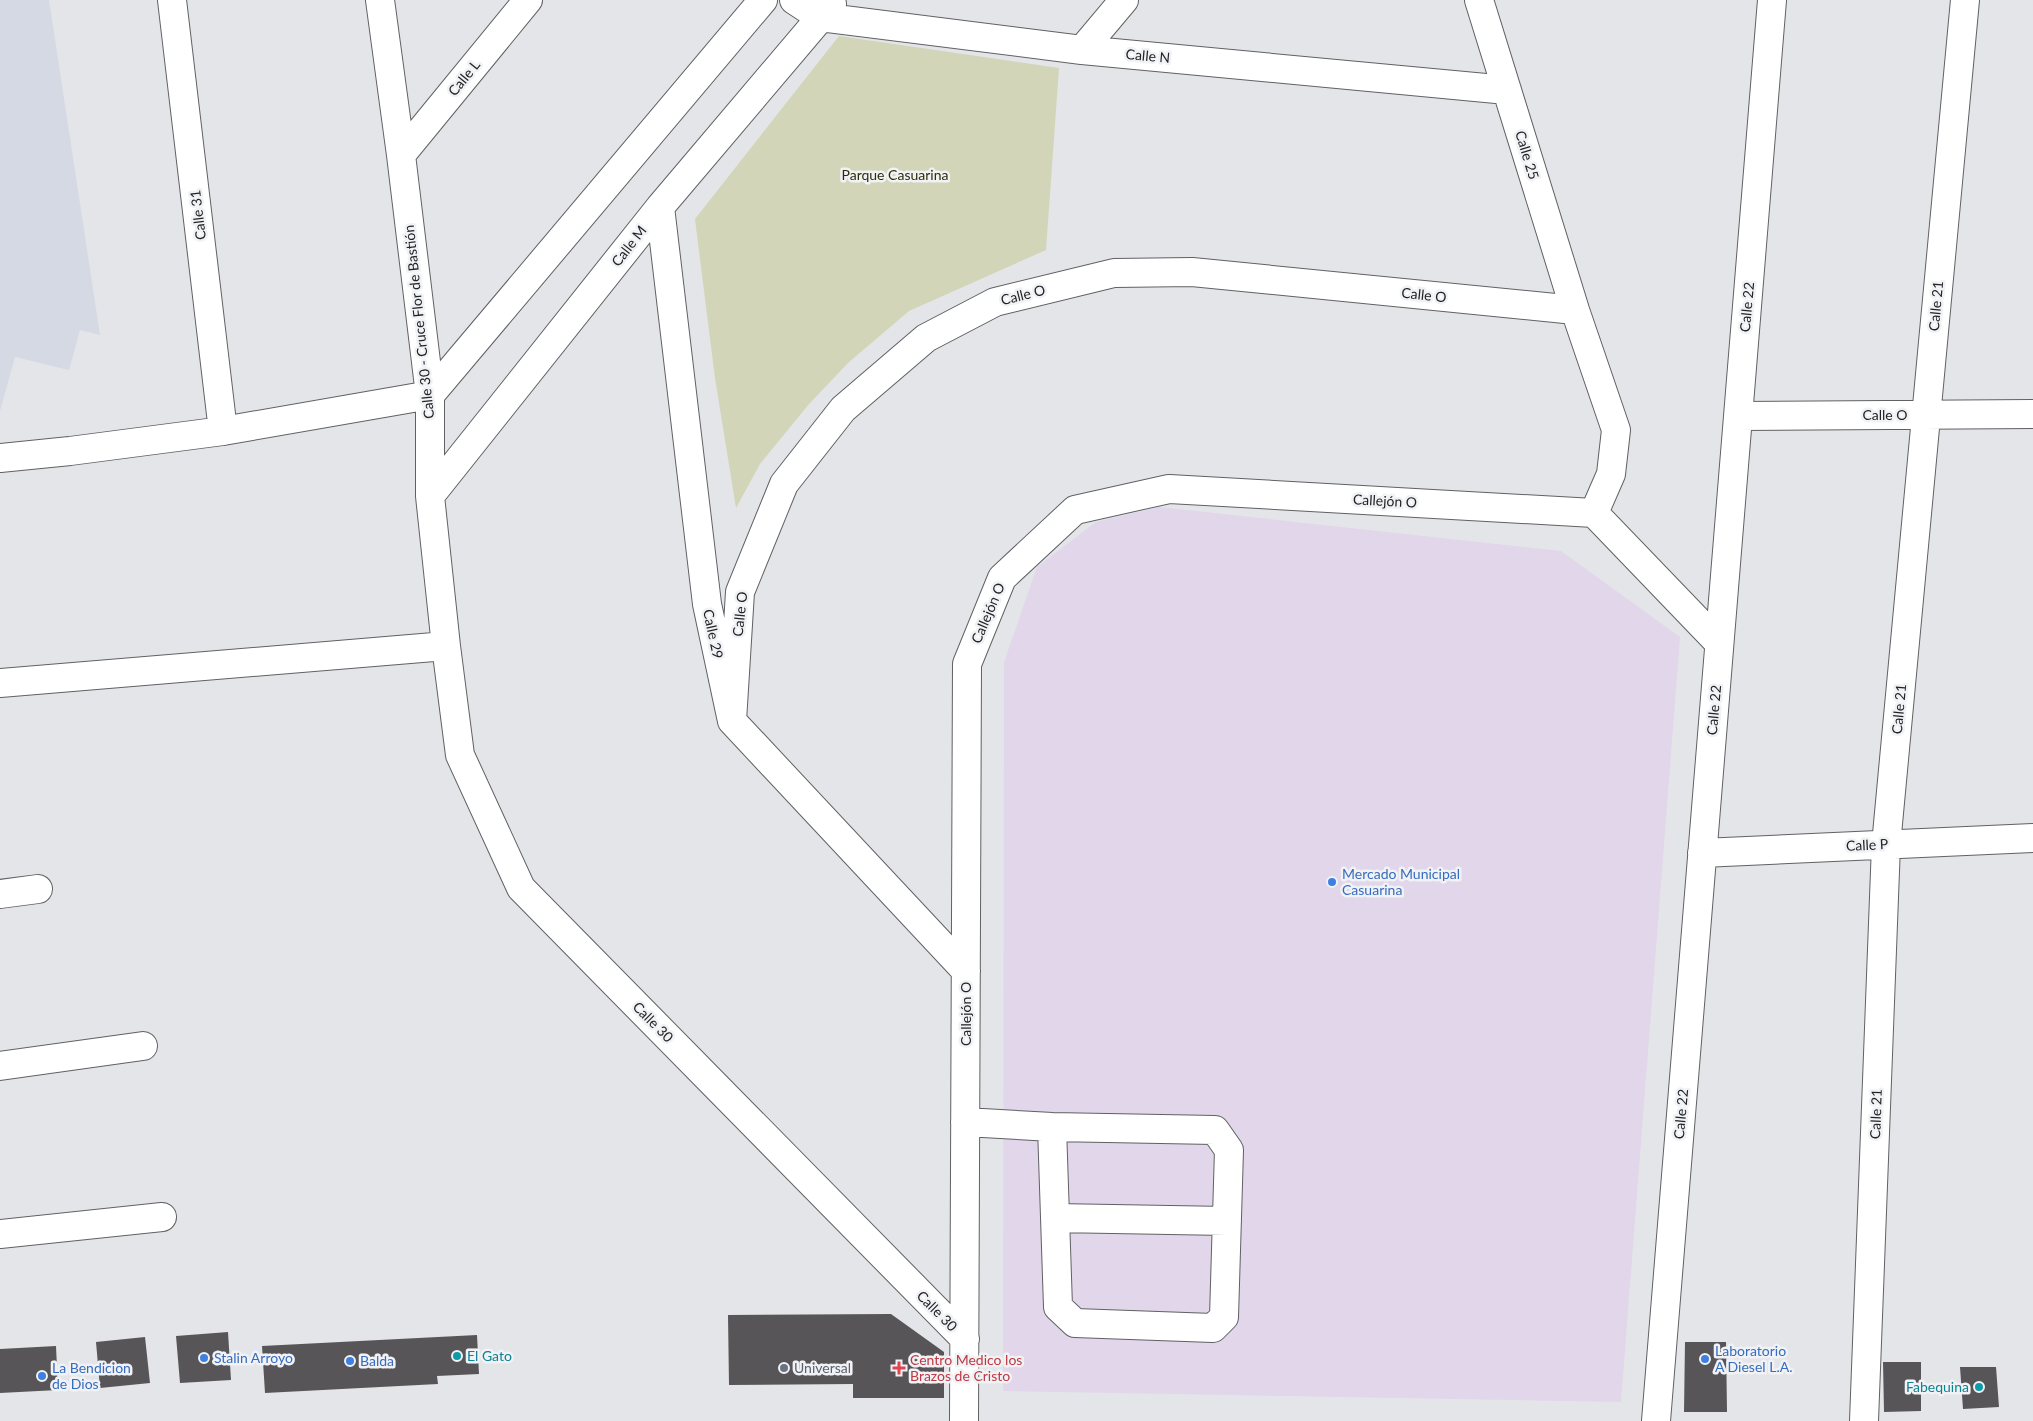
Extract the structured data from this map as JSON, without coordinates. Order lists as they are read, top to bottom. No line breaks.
{"streets":{"street":["Calle N","Calle L","Calle 25","Calle 31","Calle M","Calle O","Calle 21","Calle 22","Calle 30 - Cruce Flor de Bastión","Callejón O","Calle 29","Calle P","Calle 30"]},"crossings":[["Calle N","Calle 25"],["Calle N","Calle M"],["Calle L","Calle 30 - Cruce Flor de Bastión"],["Calle 25","Calle O"],["Calle M","Calle 30 - Cruce Flor de Bastión"],["Calle M","Calle 29"],["Calle O","Calle 21"],["Calle O","Calle 22"],["Calle O","Calle 29"],["Calle 21","Calle P"],["Calle 22","Calle P"],["Calle 30 - Cruce Flor de Bastión","Calle 30"],["Callejón O","Calle 30"]],"parks":["Parque Casuarina"],"places":{"other":["Mercado Municipal Casuarina","El Gato","Stalin Arroyo","Laboratorio A Diesel L.A.","Balda","Universal","La Bendicion de Dios","Fabequina"],"health":["Centro Medico los Brazos de Cristo"]}}
